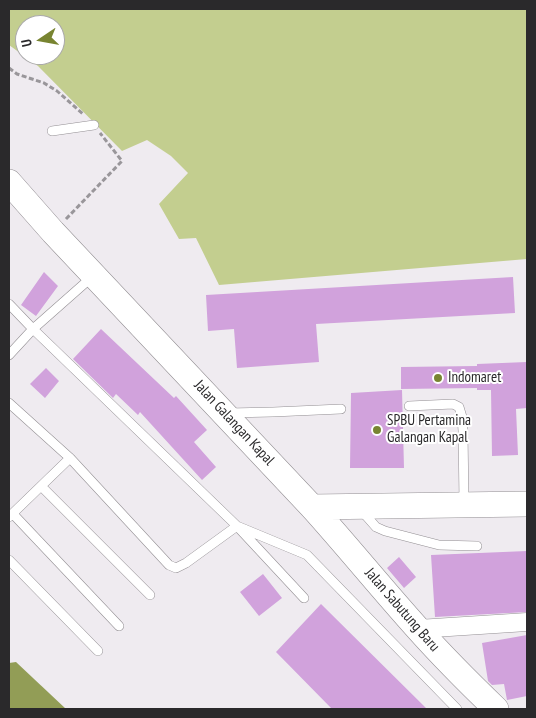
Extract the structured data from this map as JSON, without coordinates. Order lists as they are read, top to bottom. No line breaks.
{"streets":{"main road":["Jalan Galangan Kapal","Jalan Sabutung Baru"]},"crossings":[["Jalan Galangan Kapal","Jalan Sabutung Baru"]],"places":["Indomaret","SPBU Pertamina Galangan Kapal"],"north":"left"}
